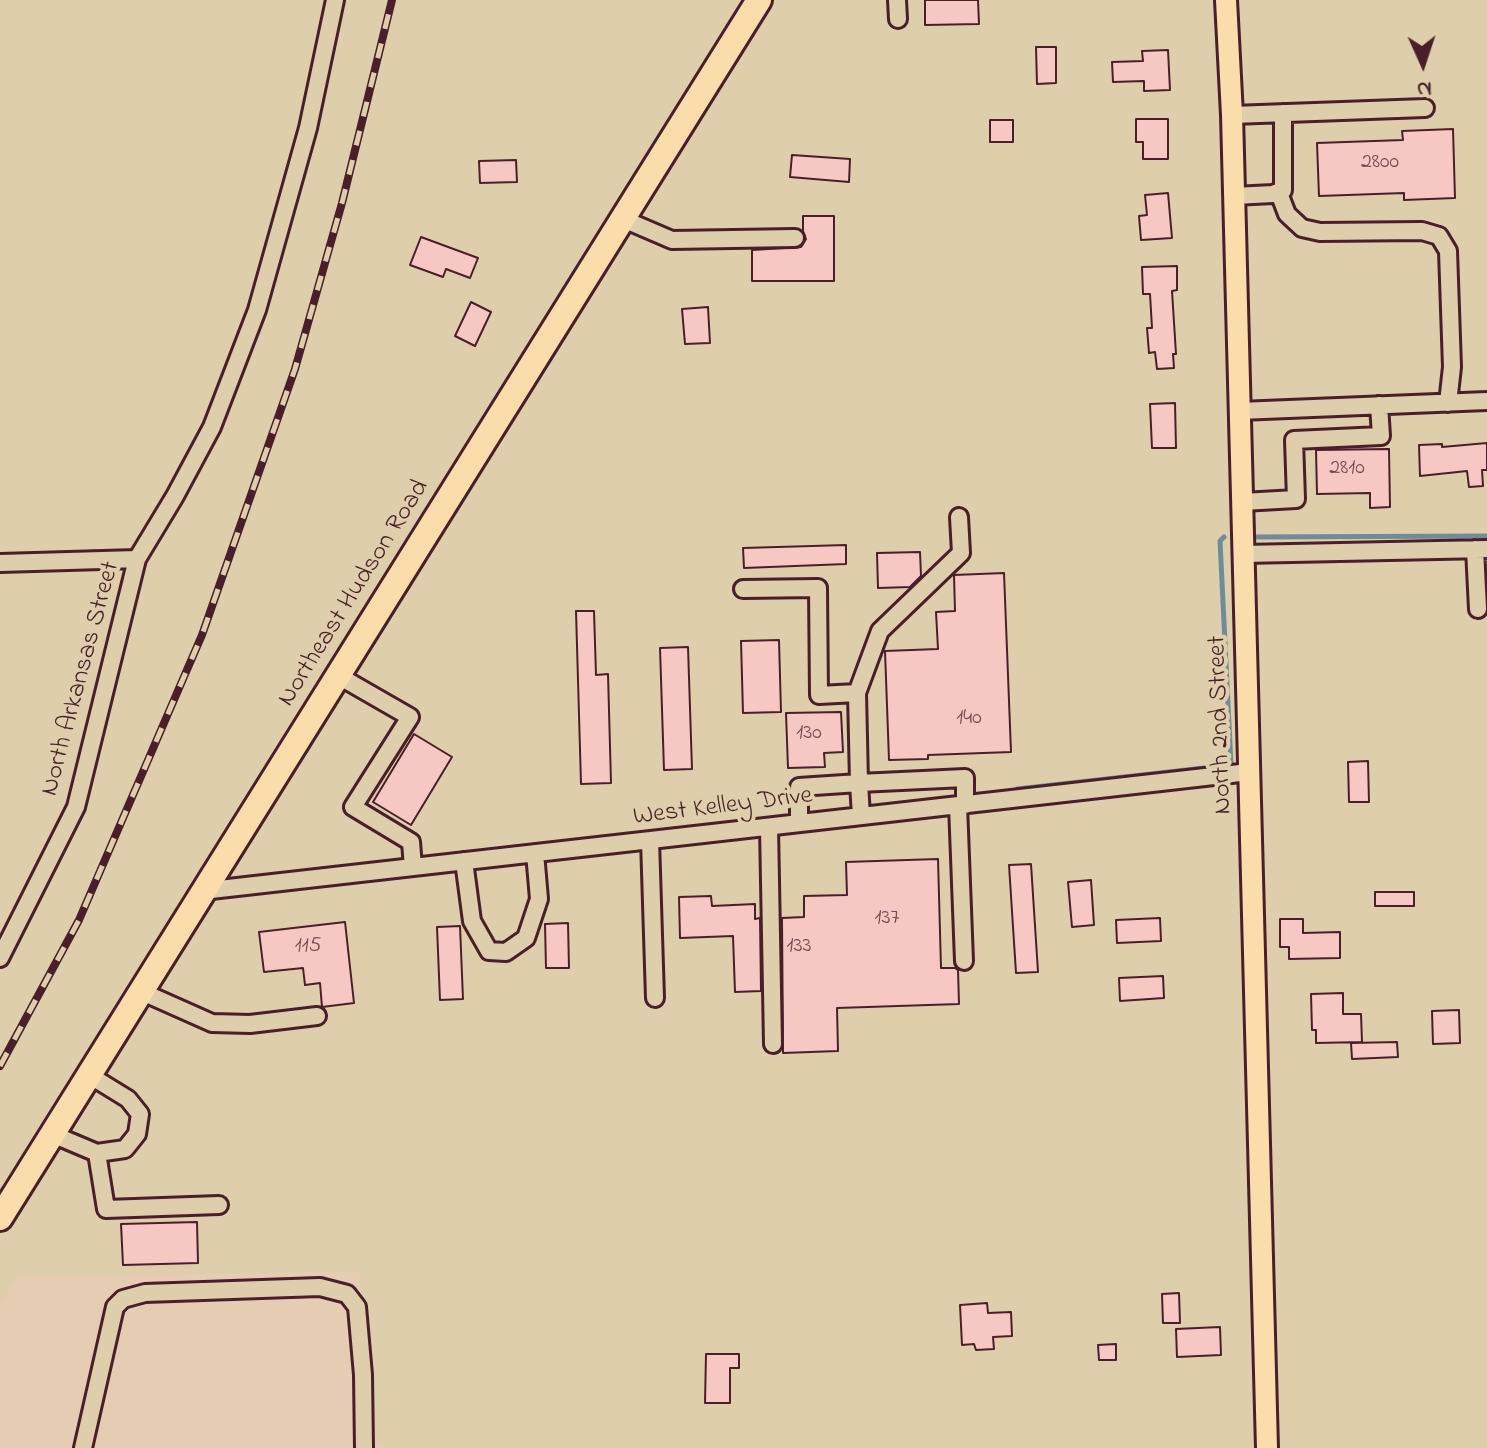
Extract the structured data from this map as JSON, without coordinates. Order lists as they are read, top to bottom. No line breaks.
{"streets":{"highway":["Northeast Hudson Road"],"main road":["North 2nd Street"],"street":["North Arkansas Street","West Kelley Drive"]},"crossings":[["Northeast Hudson Road","West Kelley Drive"],["North 2nd Street","West Kelley Drive"]],"house_numbers":["2800","2810","140","130","137","115","133"],"north":"bottom"}
